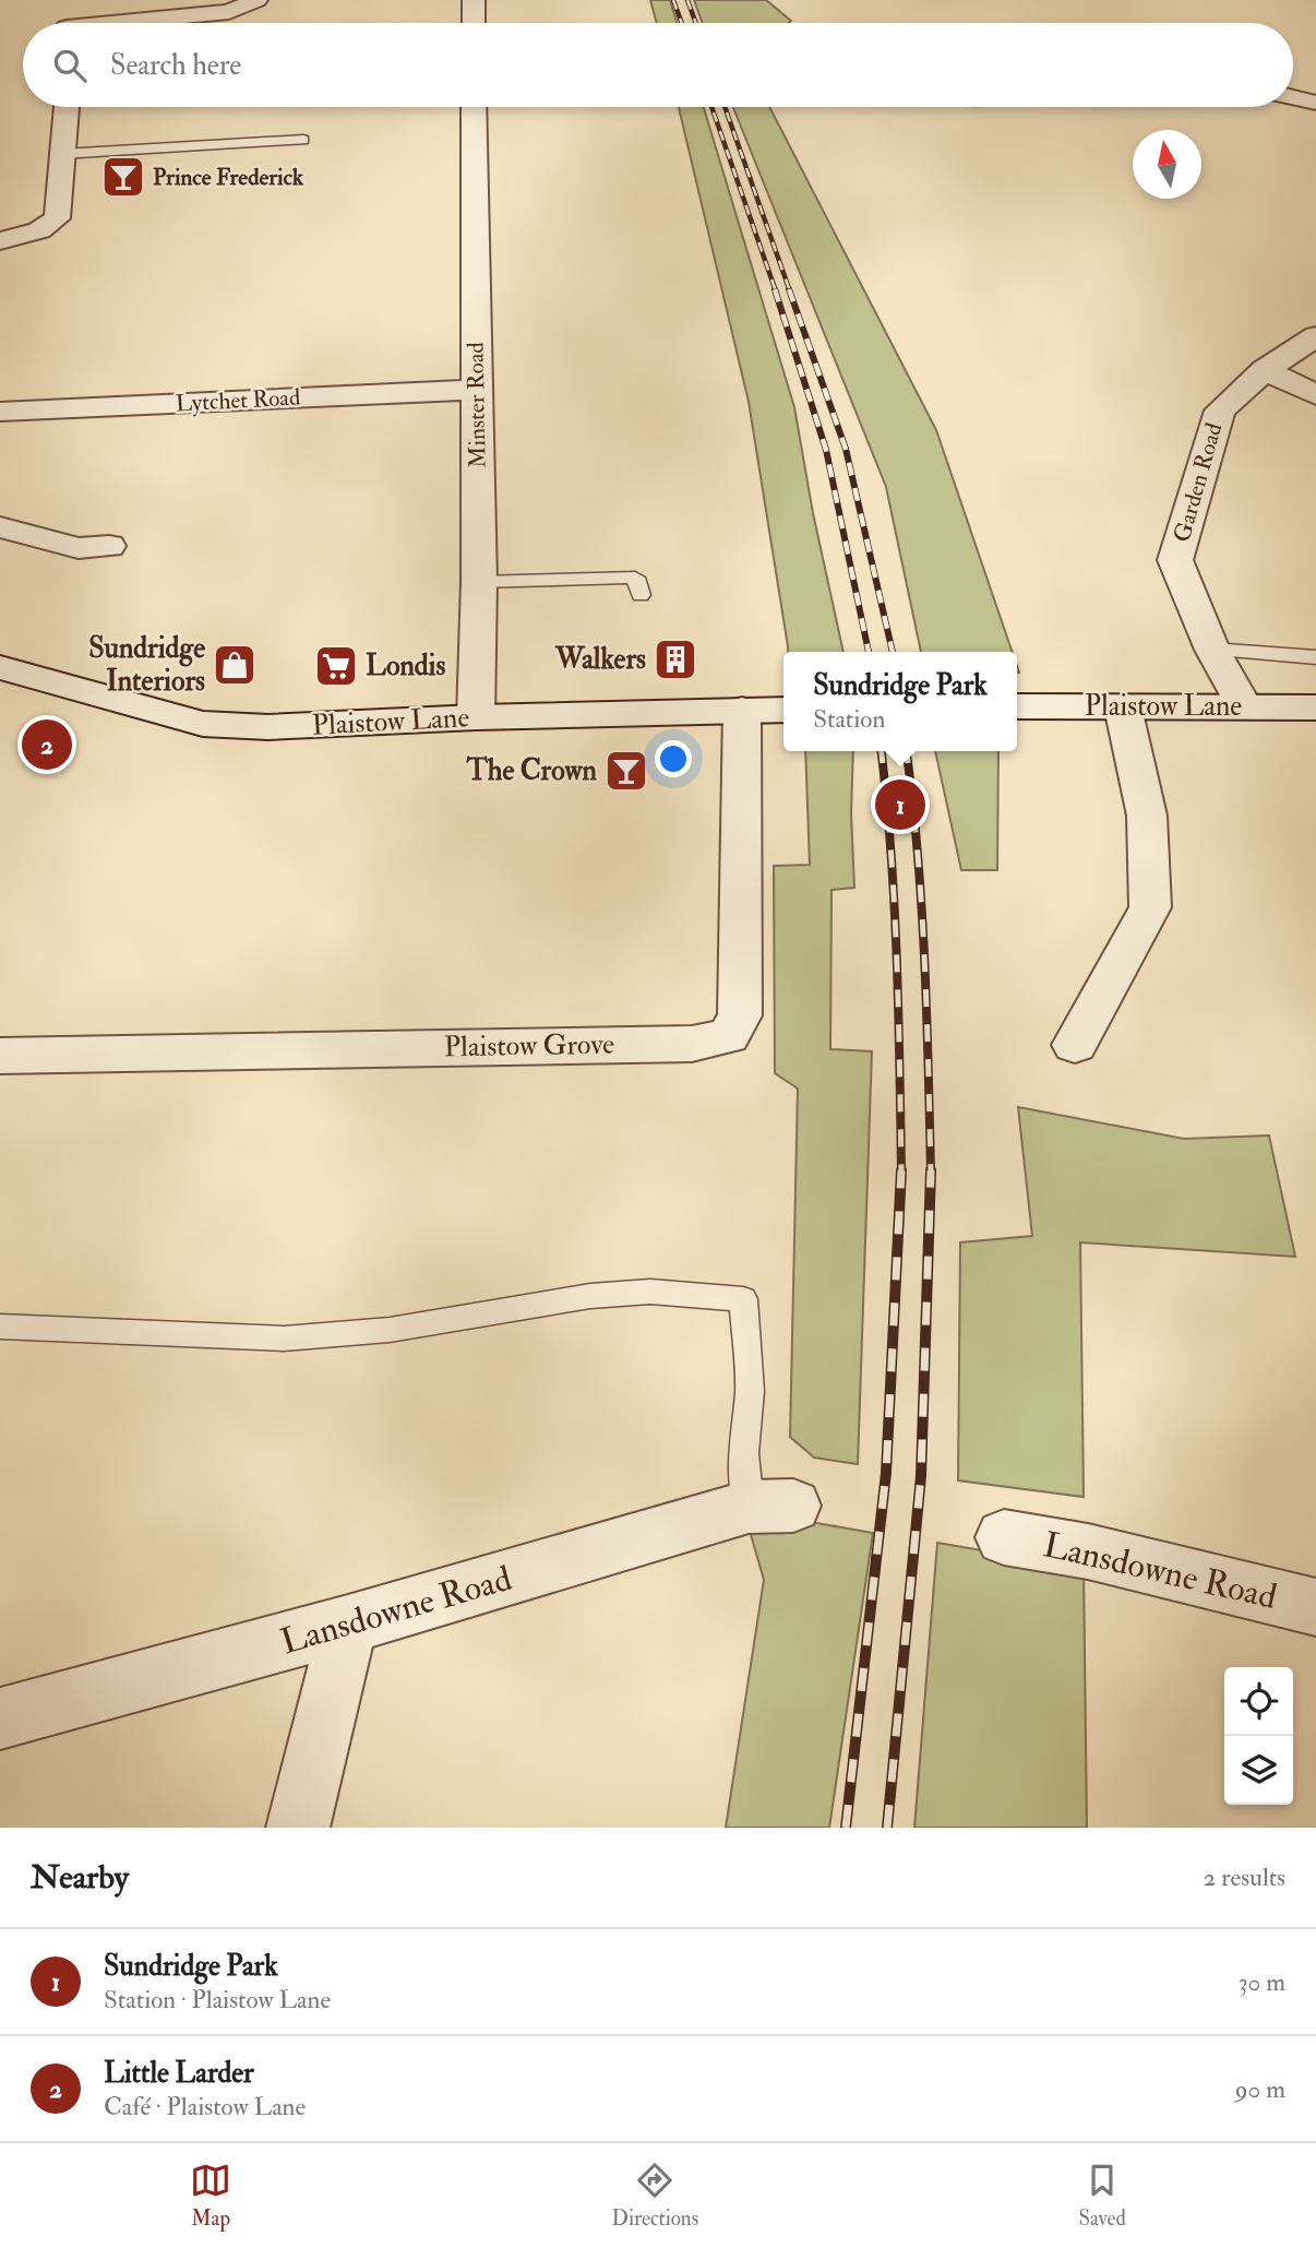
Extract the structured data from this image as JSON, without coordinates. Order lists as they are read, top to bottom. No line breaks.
{"streets":{"street":["Lytchet Road","Minster Road","Garden Road","Plaistow Lane","Plaistow Grove","Lansdowne Road"]},"crossings":[["Lytchet Road","Minster Road"],["Minster Road","Plaistow Lane"],["Garden Road","Plaistow Lane"],["Plaistow Lane","Plaistow Grove"]],"places":{"bar":["Prince Frederick","The Crown"],"building":["Walkers"],"shop":["Sundridge Interiors"],"supermarket":["Londis"]},"north":"top","page":{"search":"Search here","popup":["Sundridge Park","Station"],"pins":["2","1"],"heading":["Nearby","2 results"],"list":[{"mark":"1","name":"Sundridge Park","note":"Station · Plaistow Lane","value":"30 m"},{"mark":"2","name":"Little Larder","note":"Café · Plaistow Lane","value":"90 m"}],"nav":["Map","Directions","Saved"]}}
